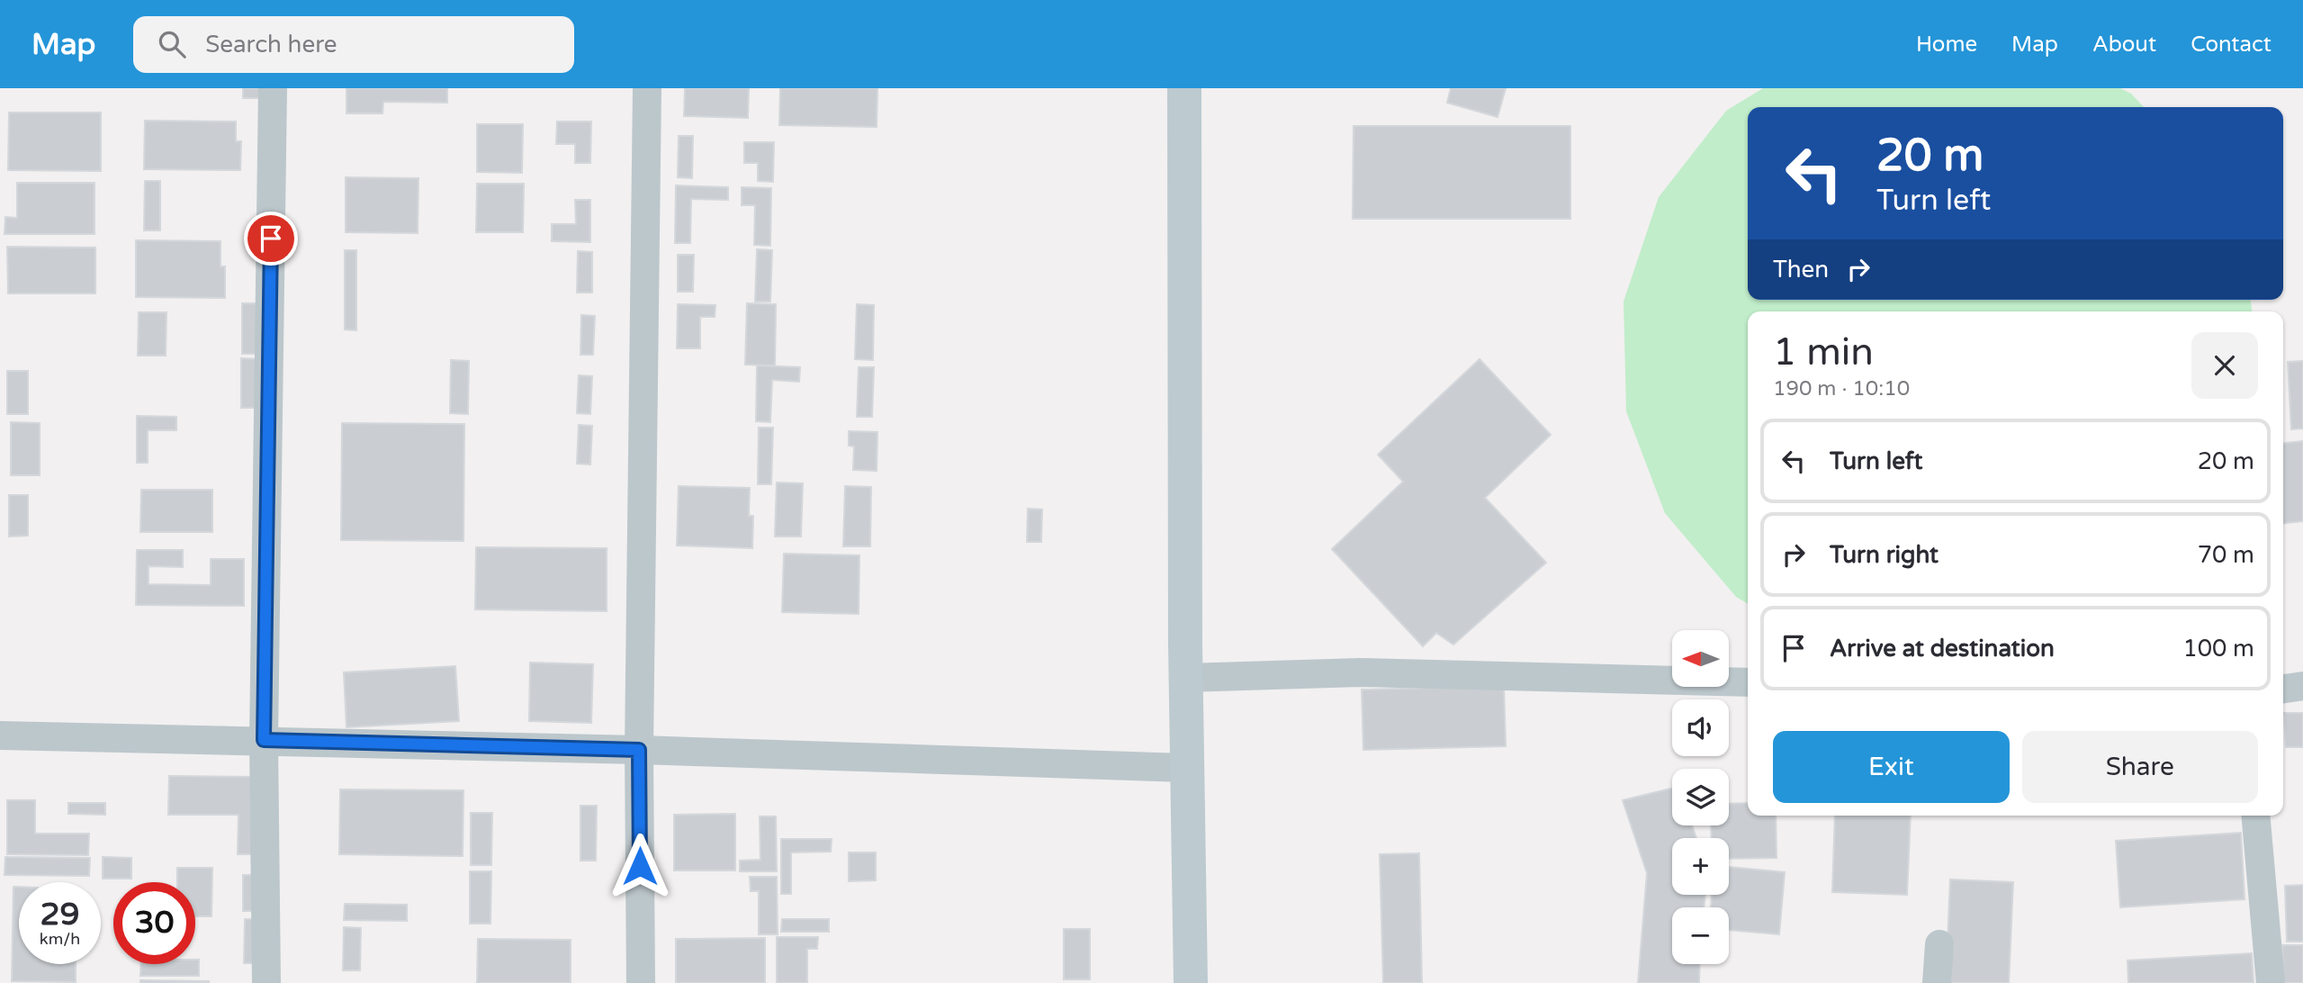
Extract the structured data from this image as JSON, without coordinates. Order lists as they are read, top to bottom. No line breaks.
{"north":"left","page":{"header":"Map","search":"Search here","nav":["Home","Map","About","Contact"],"turn":["20 m","Turn left"],"then":"Then","heading":["1 min","190 m · 10:10"],"list":[{"name":"Turn left","value":"20 m"},{"name":"Turn right","value":"70 m"},{"name":"Arrive at destination","value":"100 m"}],"map_buttons":["+","−"],"buttons":["Exit","Share"],"speed":"29 km/h","limit":"30"}}
